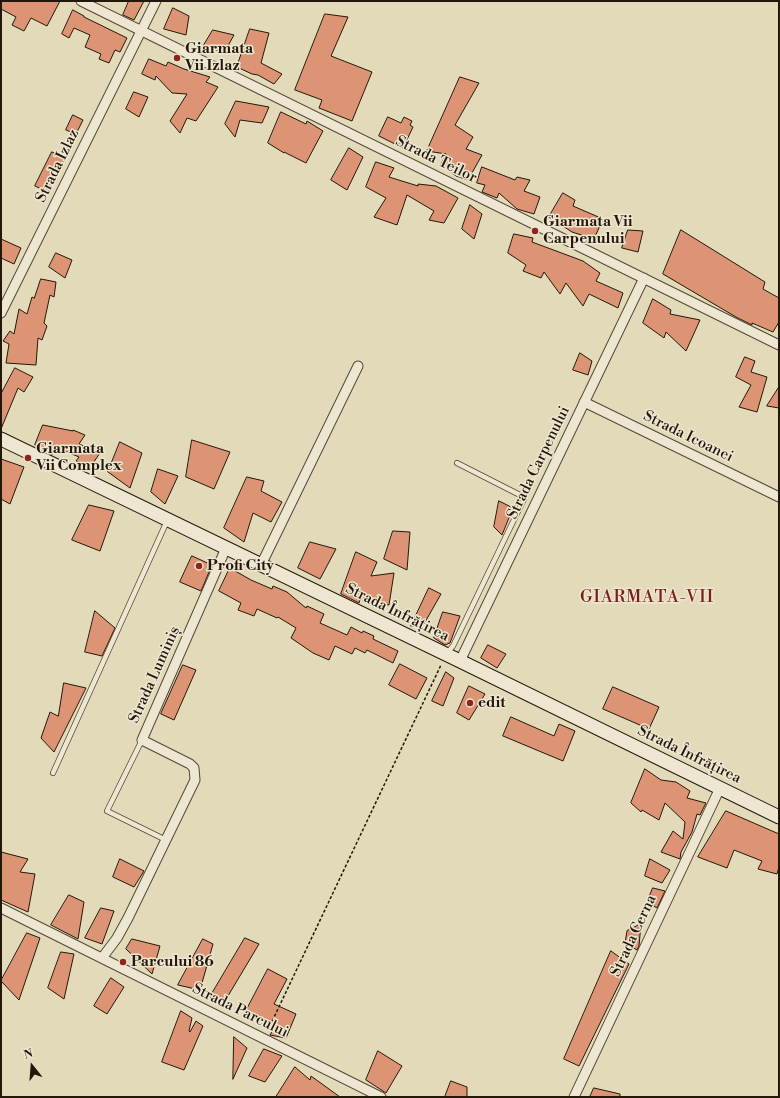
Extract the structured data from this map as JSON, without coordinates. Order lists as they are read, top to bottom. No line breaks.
{"streets":{"street":["Strada Teilor","Strada Izlaz","Strada Icoanei","Strada Carpenului","Strada Înfrățirea","Strada Luminiș","Strada Cerna","Strada Parcului"]},"crossings":[["Strada Teilor","Strada Izlaz"],["Strada Teilor","Strada Carpenului"],["Strada Icoanei","Strada Carpenului"],["Strada Carpenului","Strada Înfrățirea"],["Strada Înfrățirea","Strada Luminiș"],["Strada Înfrățirea","Strada Cerna"],["Strada Luminiș","Strada Parcului"]],"districts":["GIARMATA-VII"],"places":["Giarmata Vii Izlaz","Giarmata Vii Carpenului","Giarmata Vii Complex","Profi City","edit","Parcului 86"],"north":"top"}
